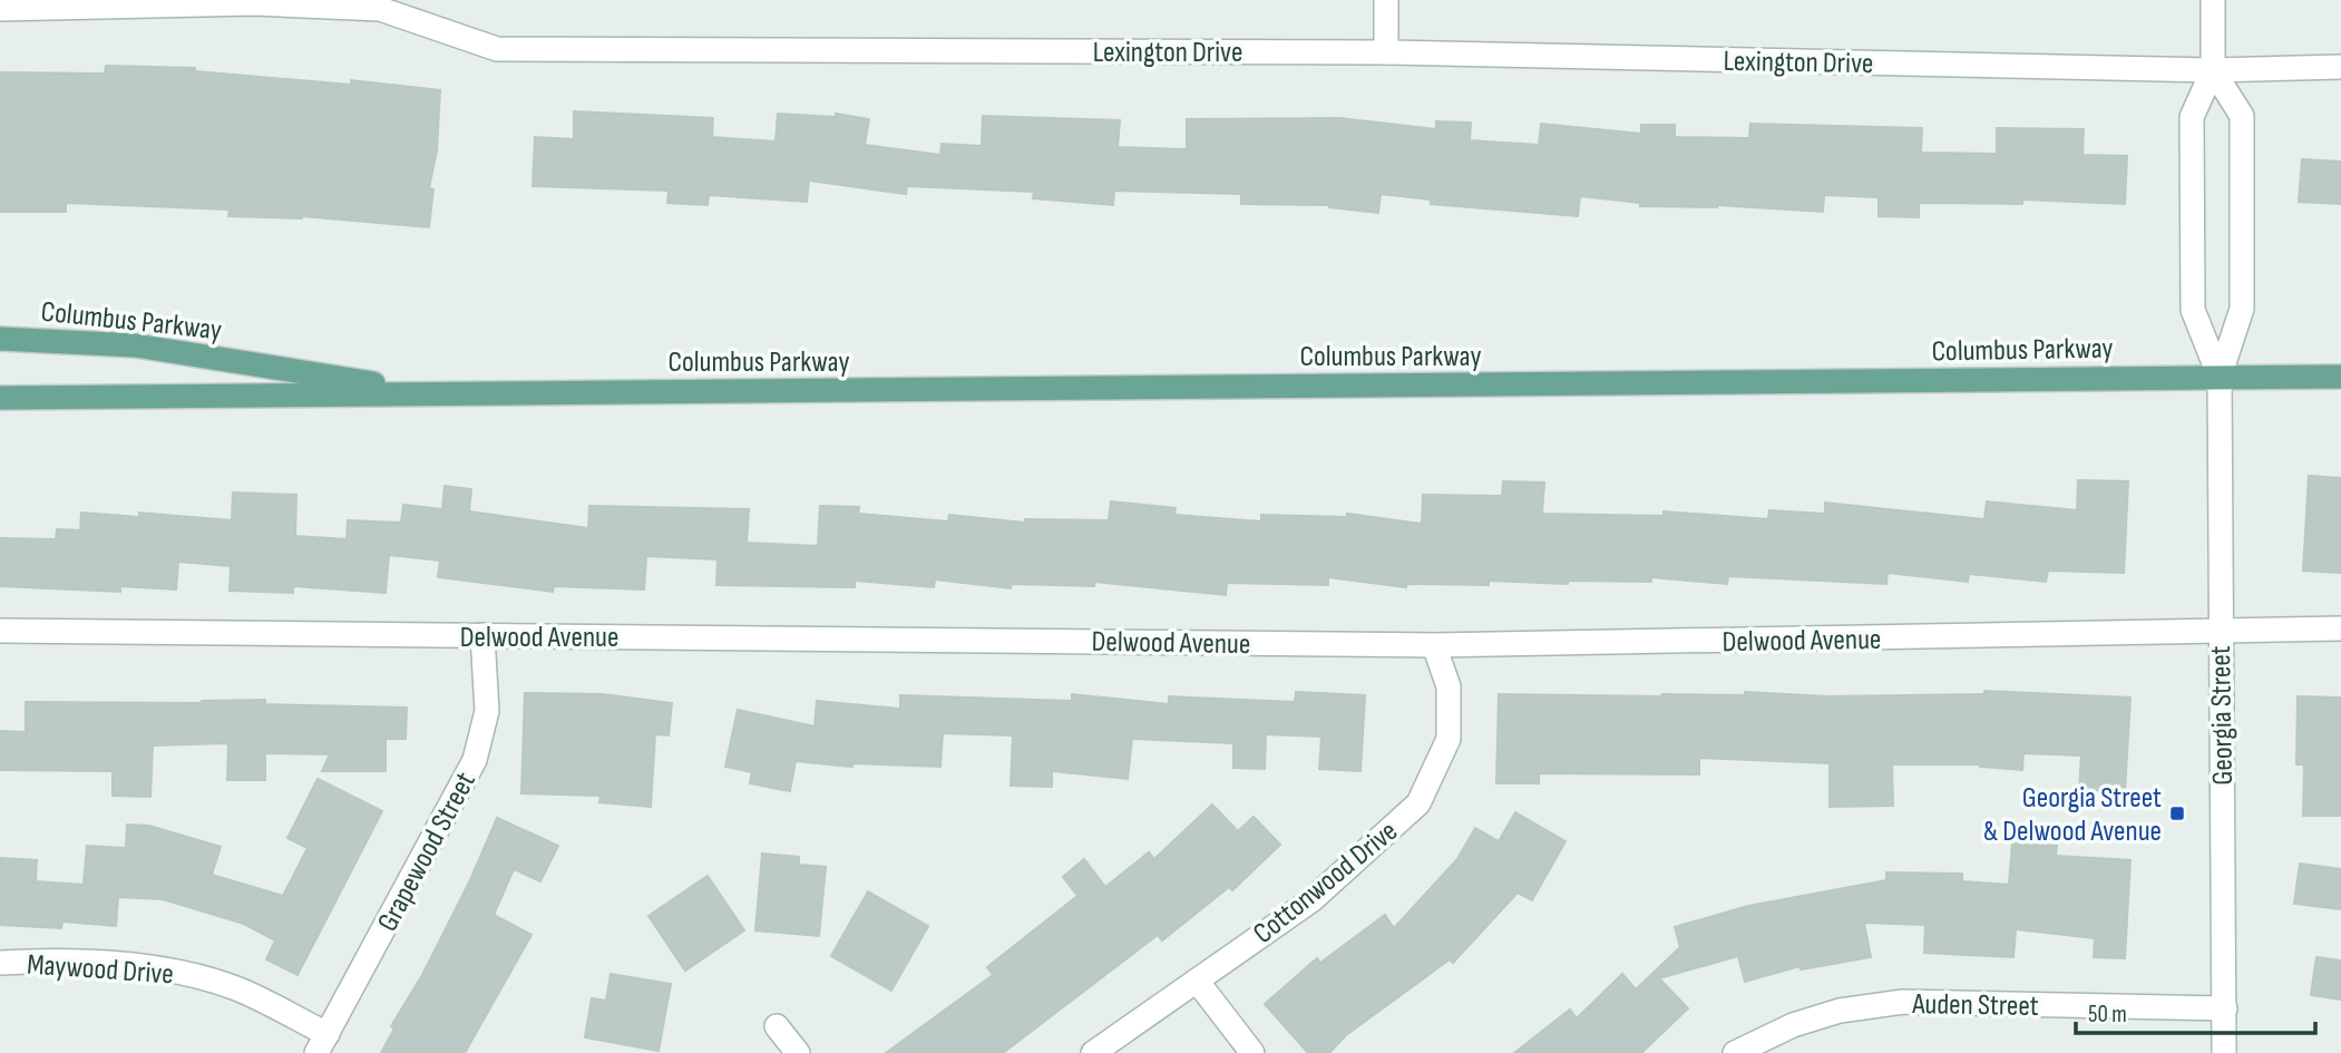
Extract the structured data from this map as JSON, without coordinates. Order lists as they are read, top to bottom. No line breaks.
{"streets":{"main road":["Columbus Parkway"],"street":["Lexington Drive","Delwood Avenue","Georgia Street","Grapewood Street","Cottonwood Drive","Maywood Drive","Auden Street"]},"crossings":[["Lexington Drive","Georgia Street"],["Columbus Parkway","Georgia Street"],["Delwood Avenue","Georgia Street"],["Delwood Avenue","Grapewood Street"],["Delwood Avenue","Cottonwood Drive"],["Georgia Street","Auden Street"],["Grapewood Street","Maywood Drive"]],"places":{"transit":["Georgia Street & Delwood Avenue"]},"scale_bar":"50 m"}
